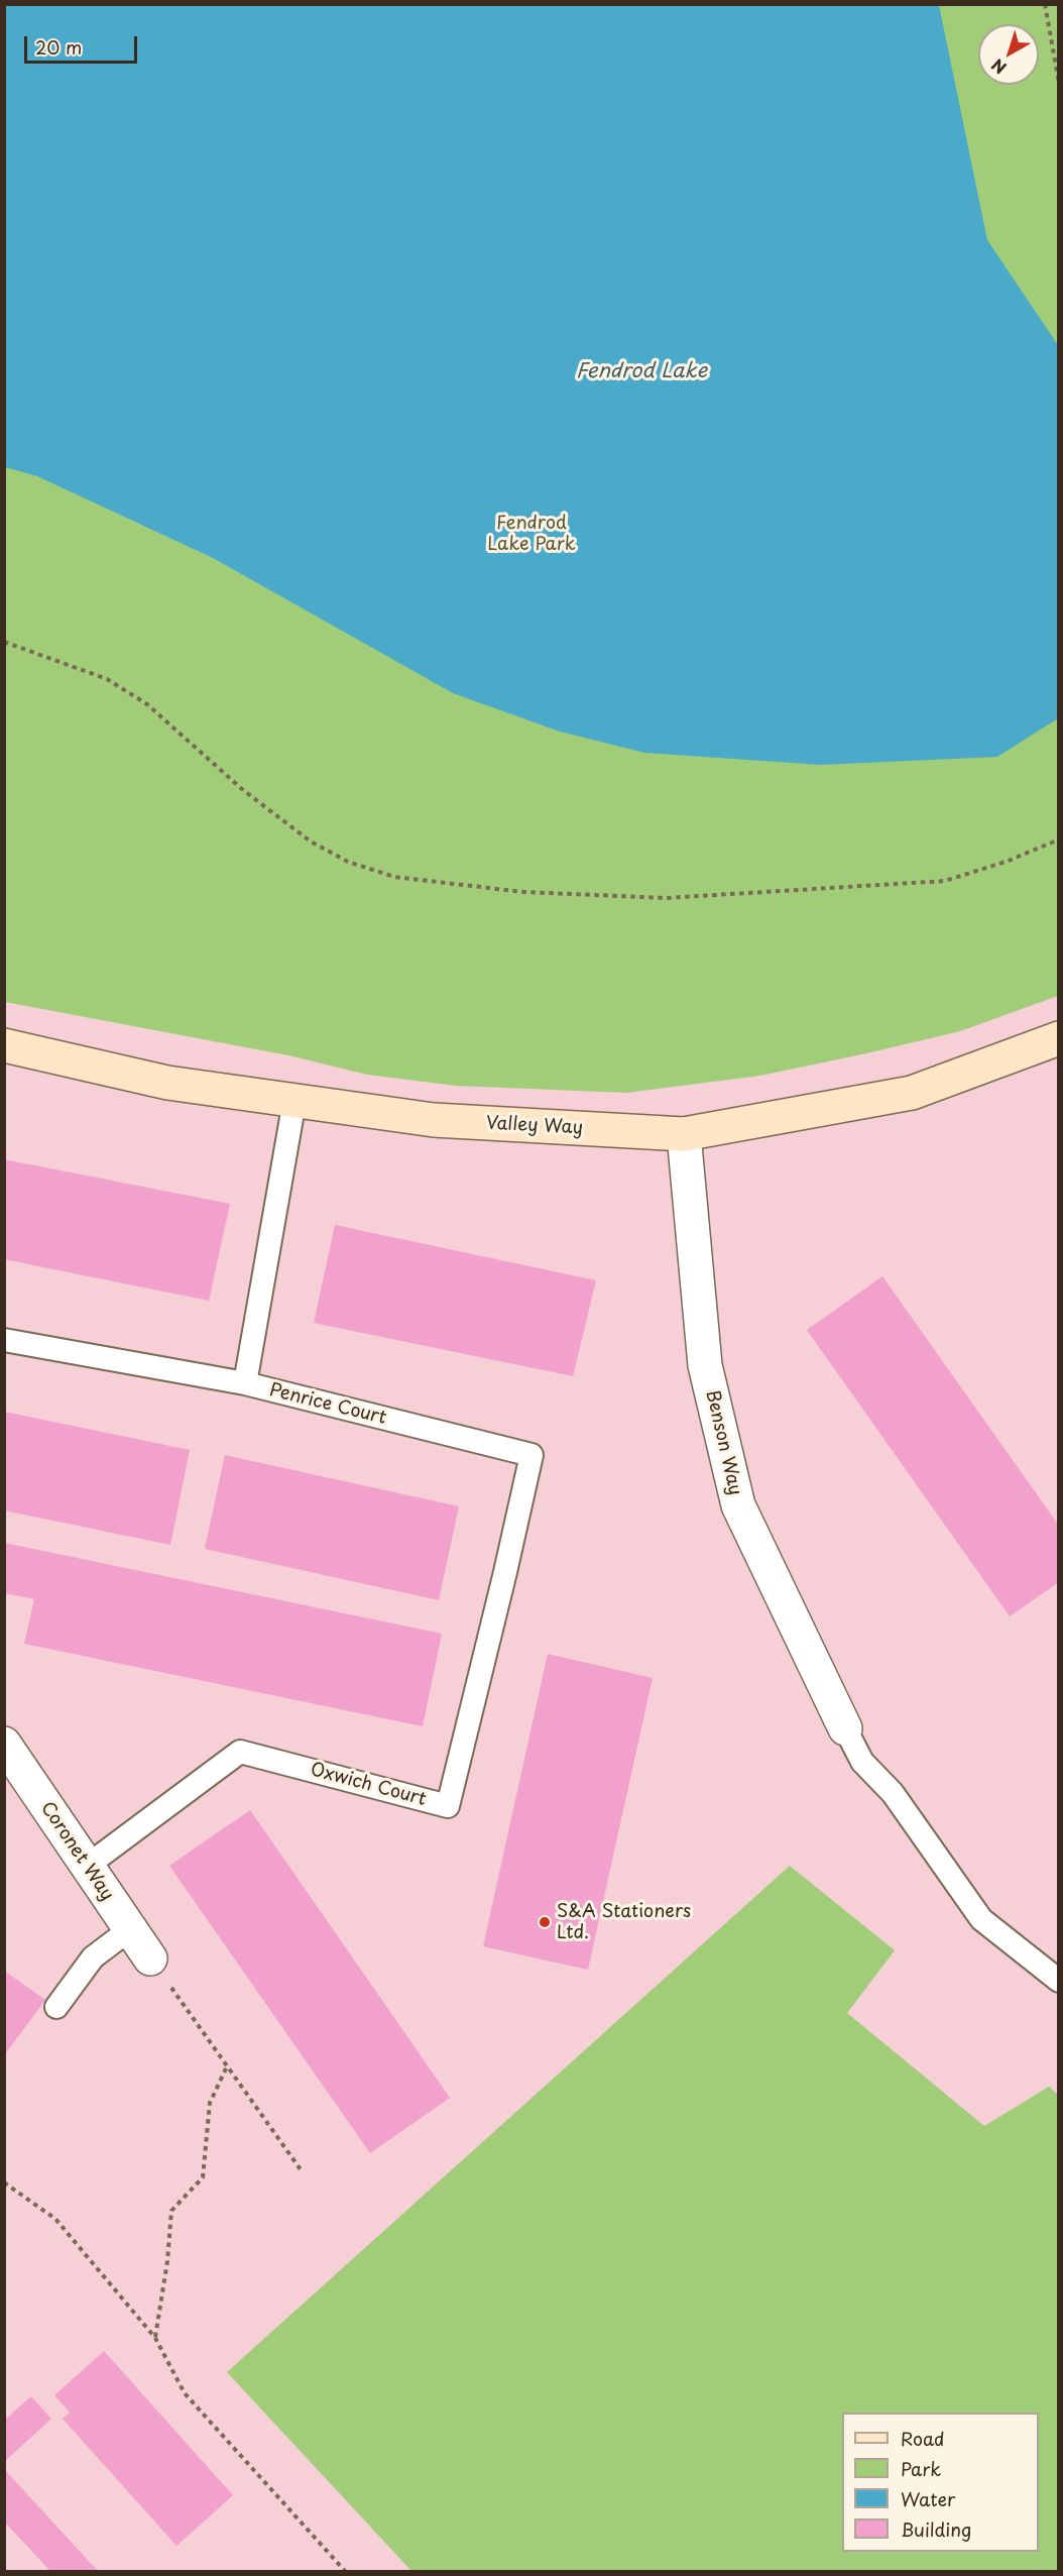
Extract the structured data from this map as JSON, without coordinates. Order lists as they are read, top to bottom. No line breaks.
{"streets":{"street":["Valley Way","Benson Way","Coronet Way"],"lane":["Penrice Court","Oxwich Court"]},"crossings":[["Valley Way","Benson Way"],["Penrice Court","Oxwich Court"],["Oxwich Court","Coronet Way"]],"water":["Fendrod Lake"],"parks":["Fendrod Lake Park"],"places":["S&A Stationers Ltd."],"legend":["Road","Park","Water","Building"],"scale_bar":"20 m","north":"bottom left"}
